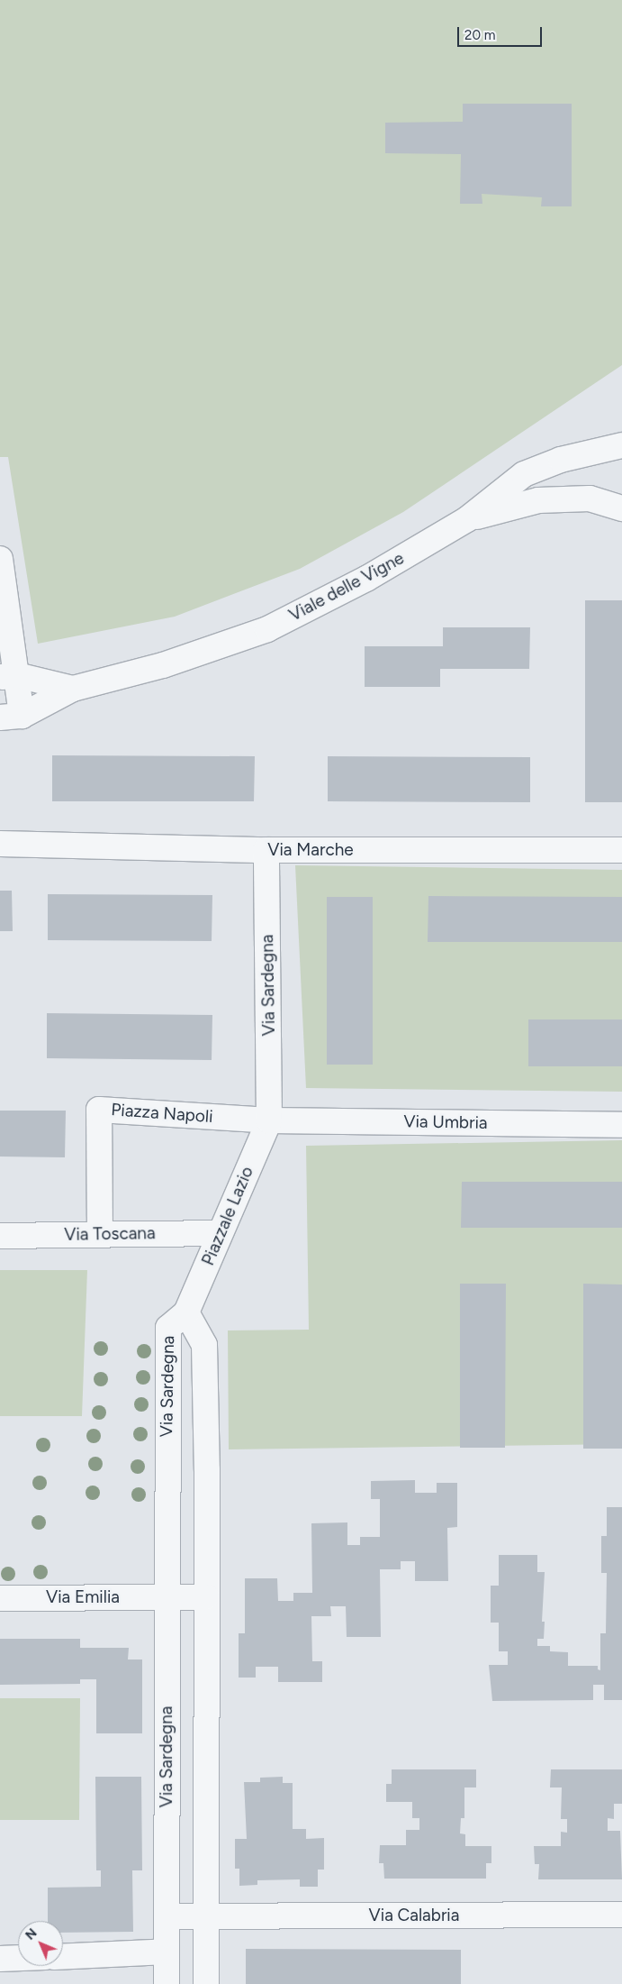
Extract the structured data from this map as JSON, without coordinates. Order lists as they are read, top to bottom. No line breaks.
{"streets":{"street":["Viale delle Vigne","Via Marche","Via Sardegna","Piazza Napoli","Via Umbria","Piazzale Lazio","Via Toscana","Via Emilia","Via Calabria"]},"crossings":[["Via Marche","Via Sardegna"],["Via Sardegna","Piazza Napoli"],["Via Sardegna","Via Umbria"],["Via Sardegna","Piazzale Lazio"],["Via Sardegna","Via Emilia"],["Via Sardegna","Via Calabria"],["Piazza Napoli","Via Umbria"],["Piazza Napoli","Piazzale Lazio"],["Piazza Napoli","Via Toscana"],["Via Umbria","Piazzale Lazio"],["Piazzale Lazio","Via Toscana"]],"scale_bar":"20 m","north":"top left"}
